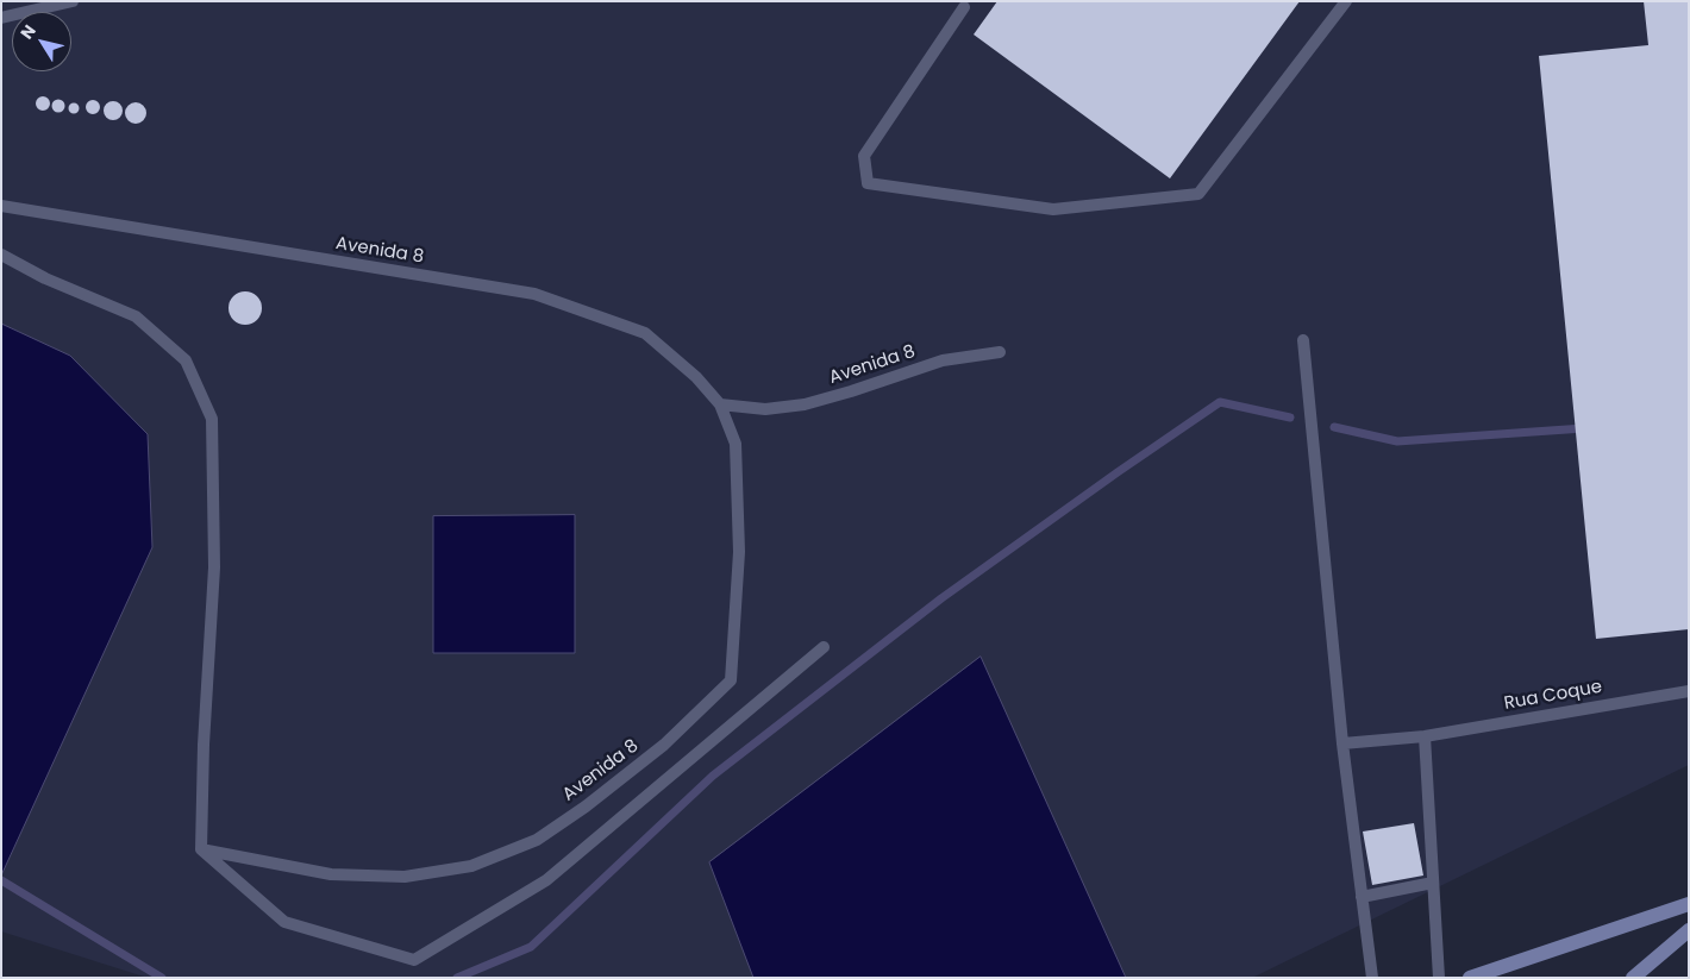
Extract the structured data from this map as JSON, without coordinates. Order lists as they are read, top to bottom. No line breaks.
{"streets":{"lane":["Avenida 8","Rua Coque"]},"north":"top left"}
